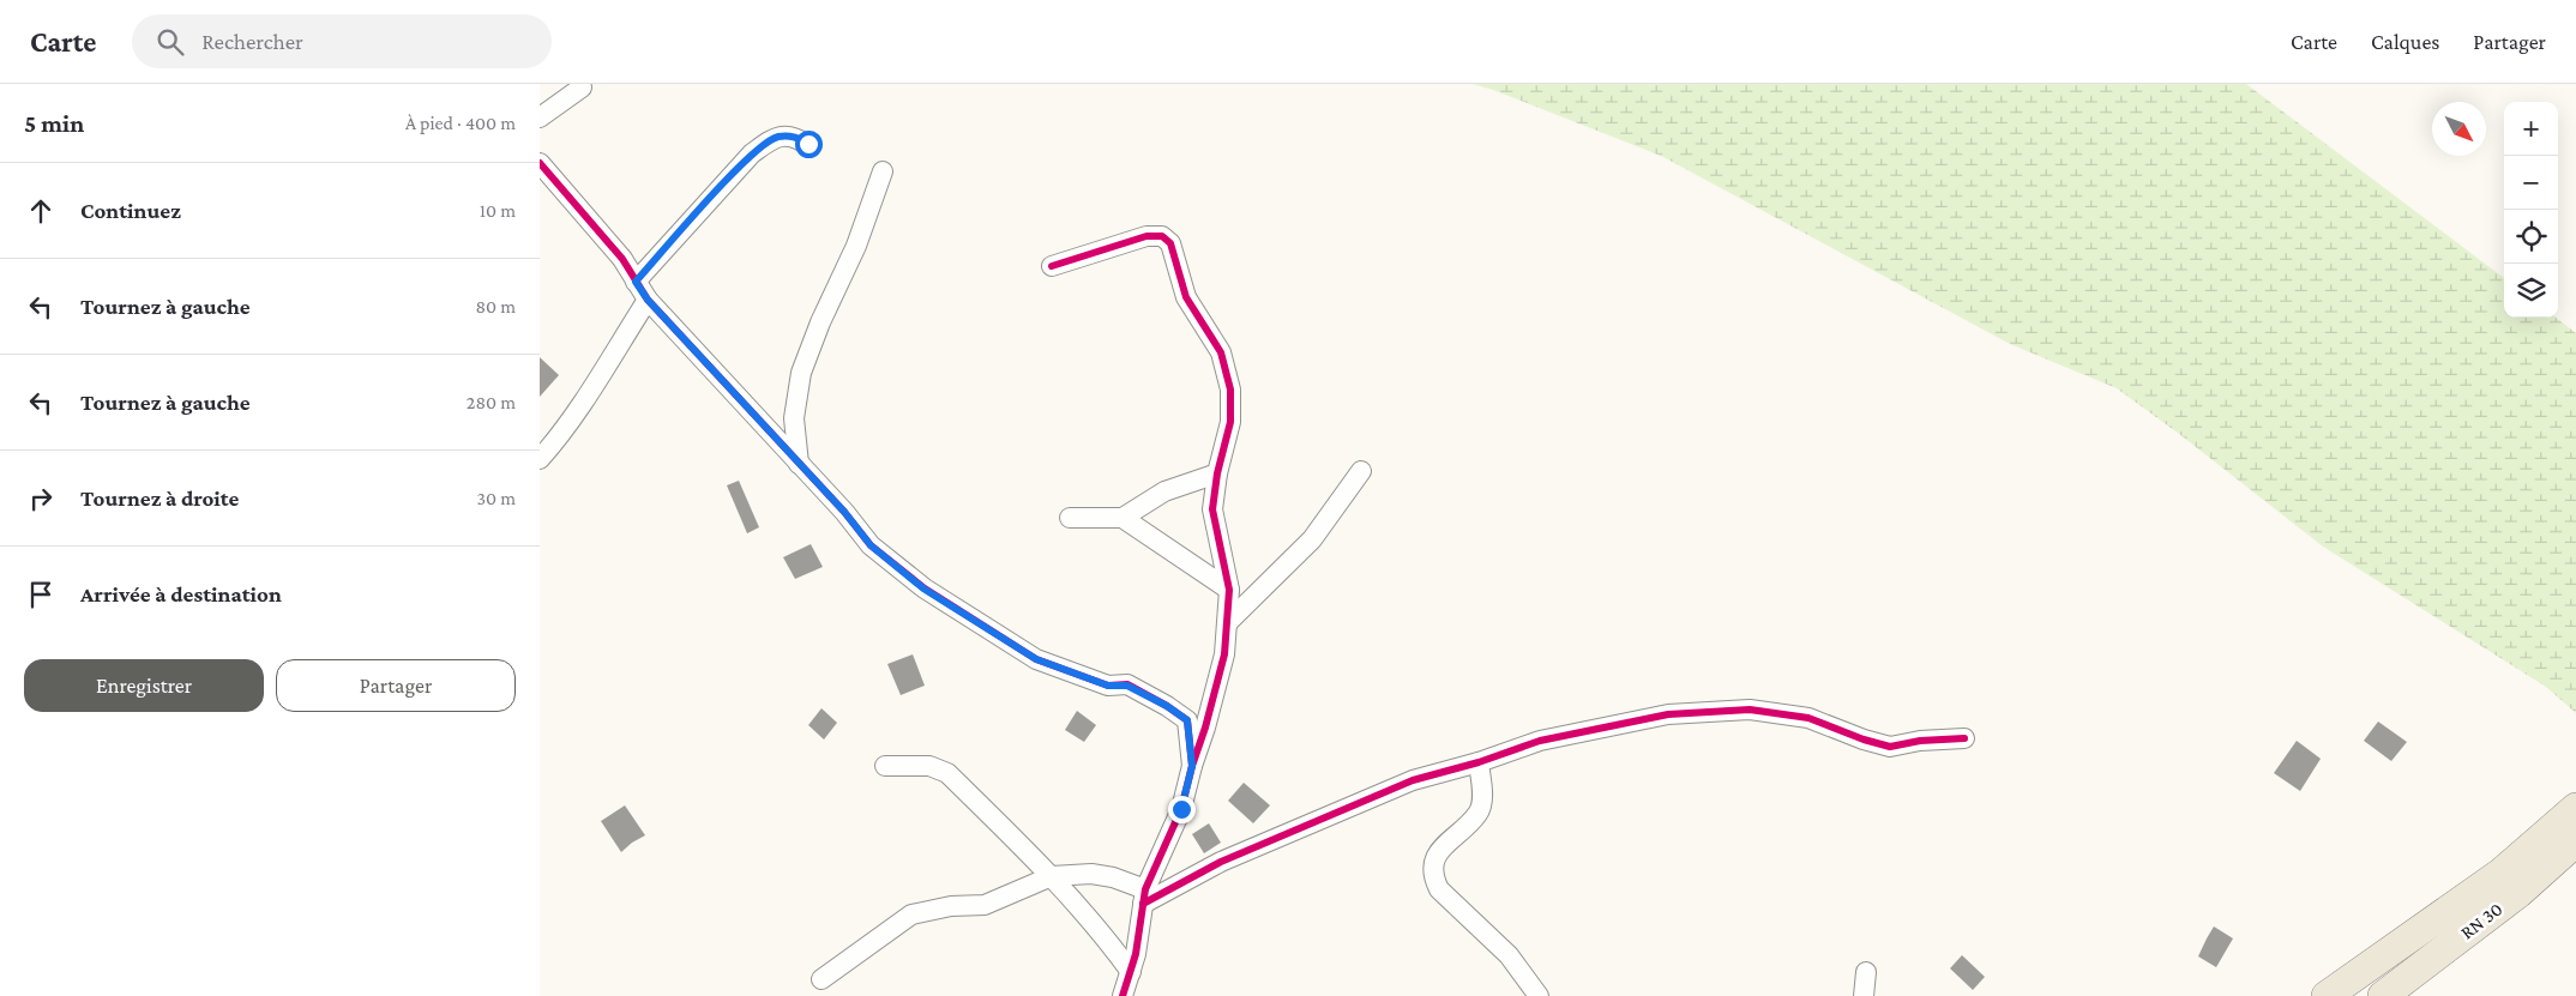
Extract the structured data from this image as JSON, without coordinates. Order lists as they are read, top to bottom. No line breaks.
{"streets":{"main road":["RN 30"]},"north":"bottom right","page":{"header":"Carte","search":"Rechercher","nav":["Carte","Calques","Partager"],"heading":["5 min","À pied · 400 m"],"map_buttons":["+","−"],"list":[["Continuez","10 m"],["Tournez à gauche","80 m"],["Tournez à gauche","280 m"],["Tournez à droite","30 m"],"Arrivée à destination"],"buttons":["Enregistrer","Partager"]}}
